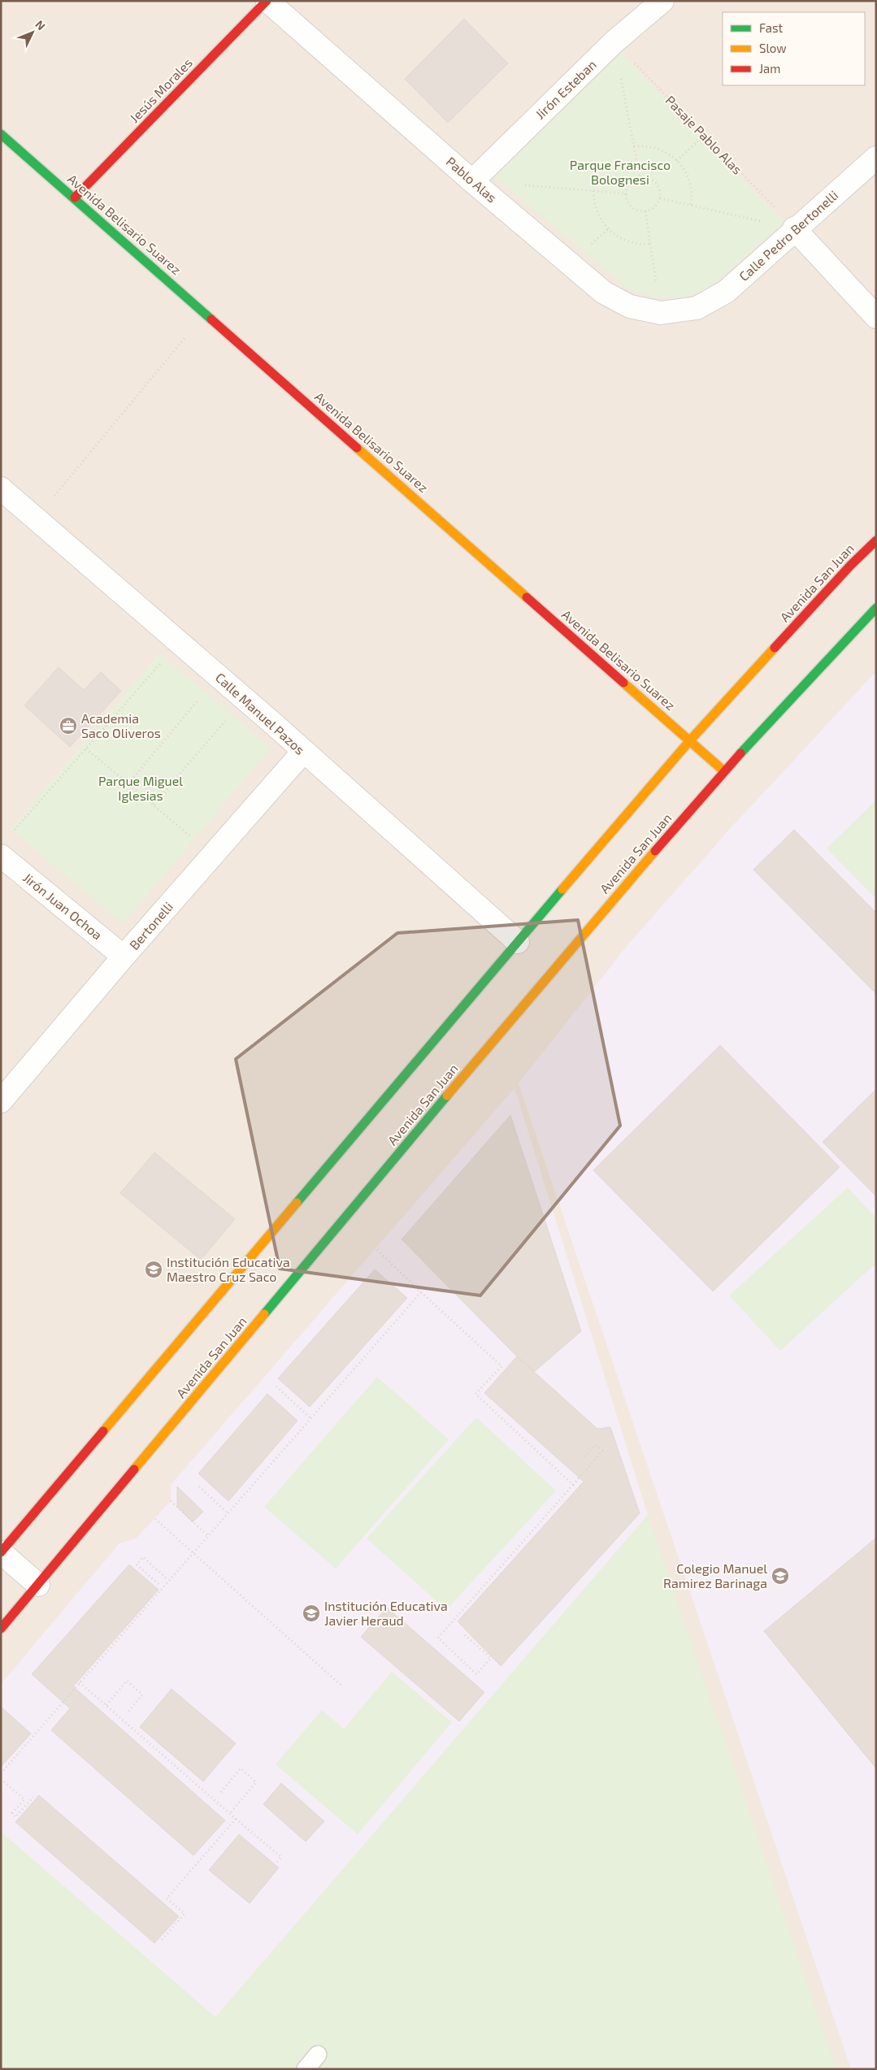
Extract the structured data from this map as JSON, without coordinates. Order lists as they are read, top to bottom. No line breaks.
{"streets":{"main road":["Jesús Morales","Avenida Belisario Suarez","Avenida San Juan"],"street":["Jirón Esteban","Pablo Alas","Calle Pedro Bertonelli","Calle Manuel Pazos","Jirón Juan Ochoa","Bertonelli"],"path":["Pasaje Pablo Alas"]},"crossings":[["Jirón Esteban","Pasaje Pablo Alas"],["Jirón Esteban","Pablo Alas"],["Jesús Morales","Pablo Alas"],["Jesús Morales","Avenida Belisario Suarez"],["Pasaje Pablo Alas","Calle Pedro Bertonelli"],["Pablo Alas","Calle Pedro Bertonelli"],["Avenida Belisario Suarez","Avenida San Juan"],["Avenida San Juan","Calle Manuel Pazos"],["Calle Manuel Pazos","Bertonelli"],["Jirón Juan Ochoa","Bertonelli"]],"parks":["Parque Francisco Bolognesi","Parque Miguel Iglesias"],"places":{"office":["Academia Saco Oliveros"],"school or university":["Institución Educativa Maestro Cruz Saco","Colegio Manuel Ramirez Barinaga","Institución Educativa Javier Heraud"]},"legend":["Fast","Slow","Jam"],"north":"top right"}
